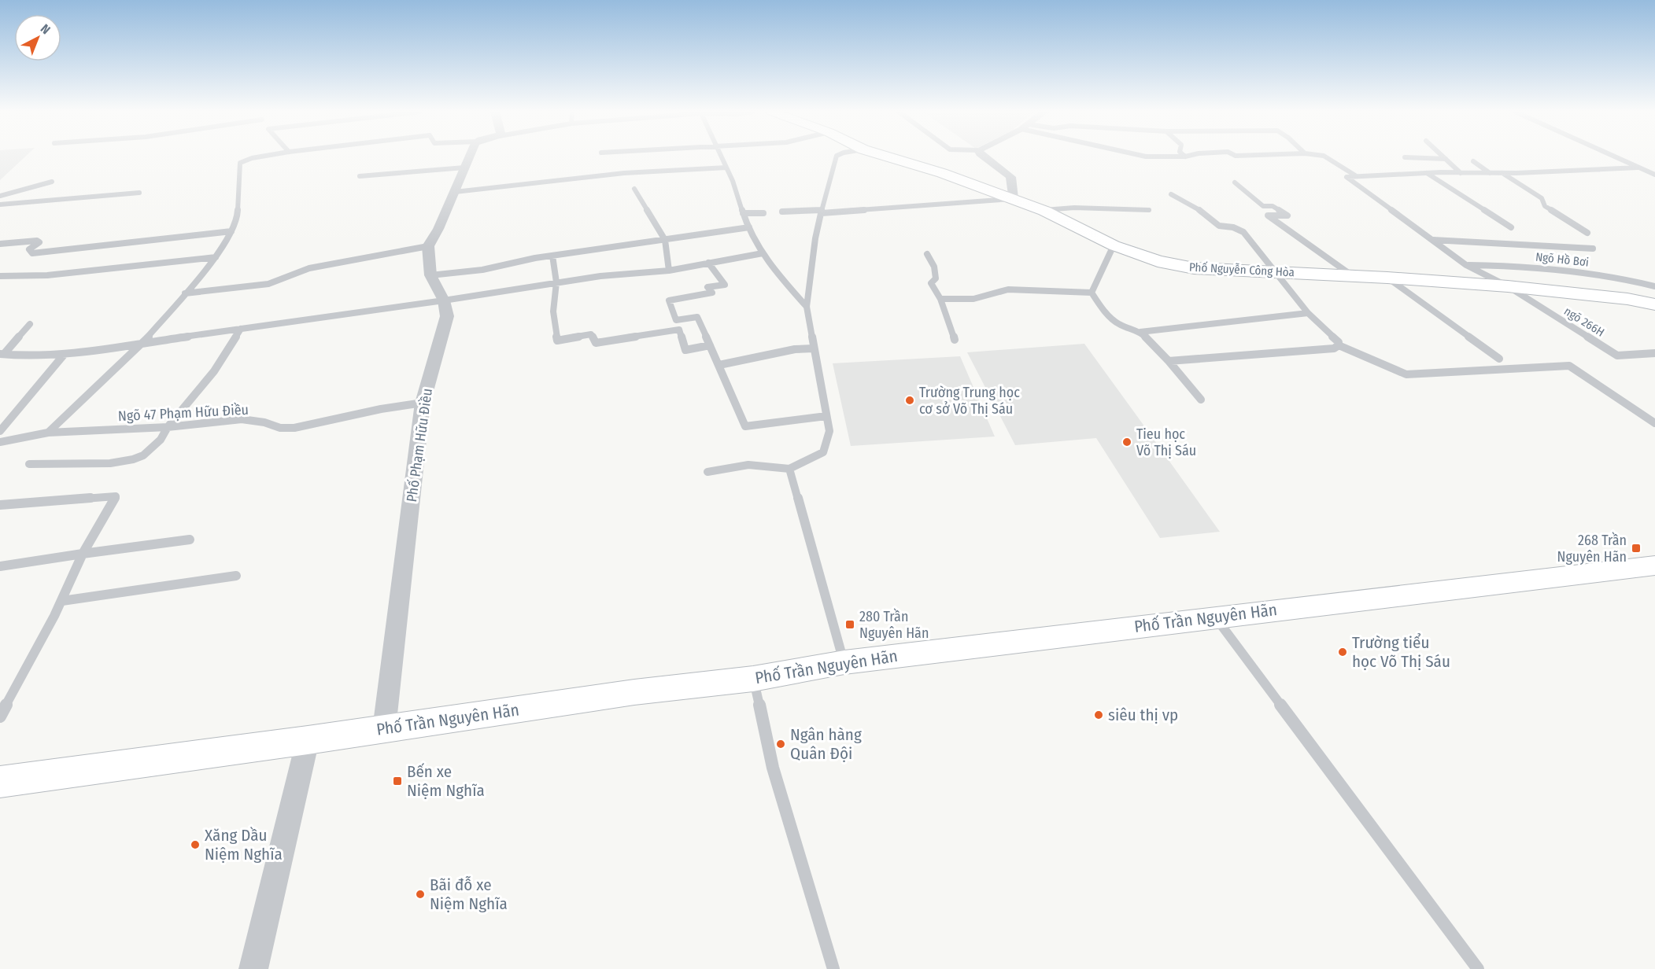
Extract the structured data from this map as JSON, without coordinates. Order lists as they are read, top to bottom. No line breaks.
{"streets":{"street":["Phố Nguyễn Công Hòa","Phố Phạm Hữu Điều","Phố Trần Nguyên Hãn"],"lane":["Ngõ Hồ Bơi","ngõ 266H","Ngõ 47 Phạm Hữu Điều"]},"crossings":[["Ngõ Hồ Bơi","ngõ 266H"],["Phố Nguyễn Công Hòa","ngõ 266H"],["Ngõ 47 Phạm Hữu Điều","Phố Phạm Hữu Điều"],["Phố Phạm Hữu Điều","Phố Trần Nguyên Hãn"]],"places":{"other":["Trường Trung học cơ sở Võ Thị Sáu","Tieu học Võ Thị Sáu","Trường tiểu học Võ Thị Sáu","siêu thị vp","Ngân hàng Quân Đội","Xăng Dầu Niệm Nghĩa","Bãi đỗ xe Niệm Nghĩa"],"transit":["268 Trần Nguyên Hãn","280 Trần Nguyên Hãn","Bến xe Niệm Nghĩa"]},"north":"top right"}
